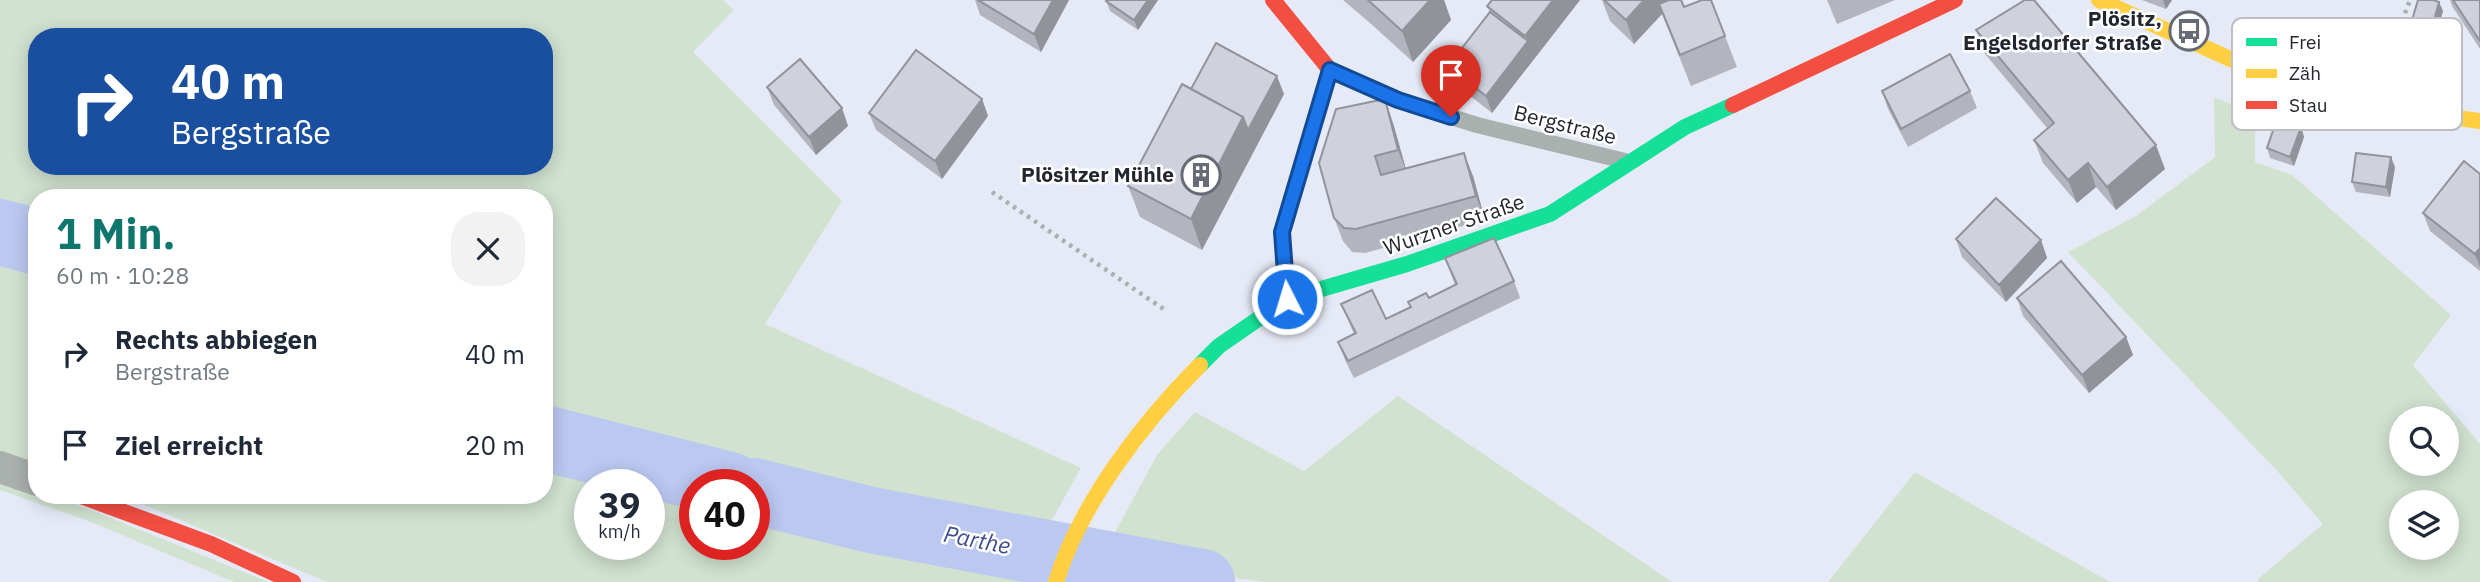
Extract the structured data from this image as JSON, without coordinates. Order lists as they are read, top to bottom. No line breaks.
{"streets":{"street":["Bergstraße","Wurzner Straße"]},"crossings":[["Bergstraße","Wurzner Straße"]],"water":["Parthe"],"places":{"bus stop":["Plösitz, Engelsdorfer Straße"],"building":["Plösitzer Mühle"]},"legend":["Frei","Zäh","Stau"],"page":{"turn":["40 m","Bergstraße"],"heading":["1 Min.","60 m · 10:28"],"list":[{"name":"Rechts abbiegen","note":"Bergstraße","value":"40 m"},{"name":"Ziel erreicht","value":"20 m"}],"speed":"39 km/h","limit":"40"}}
